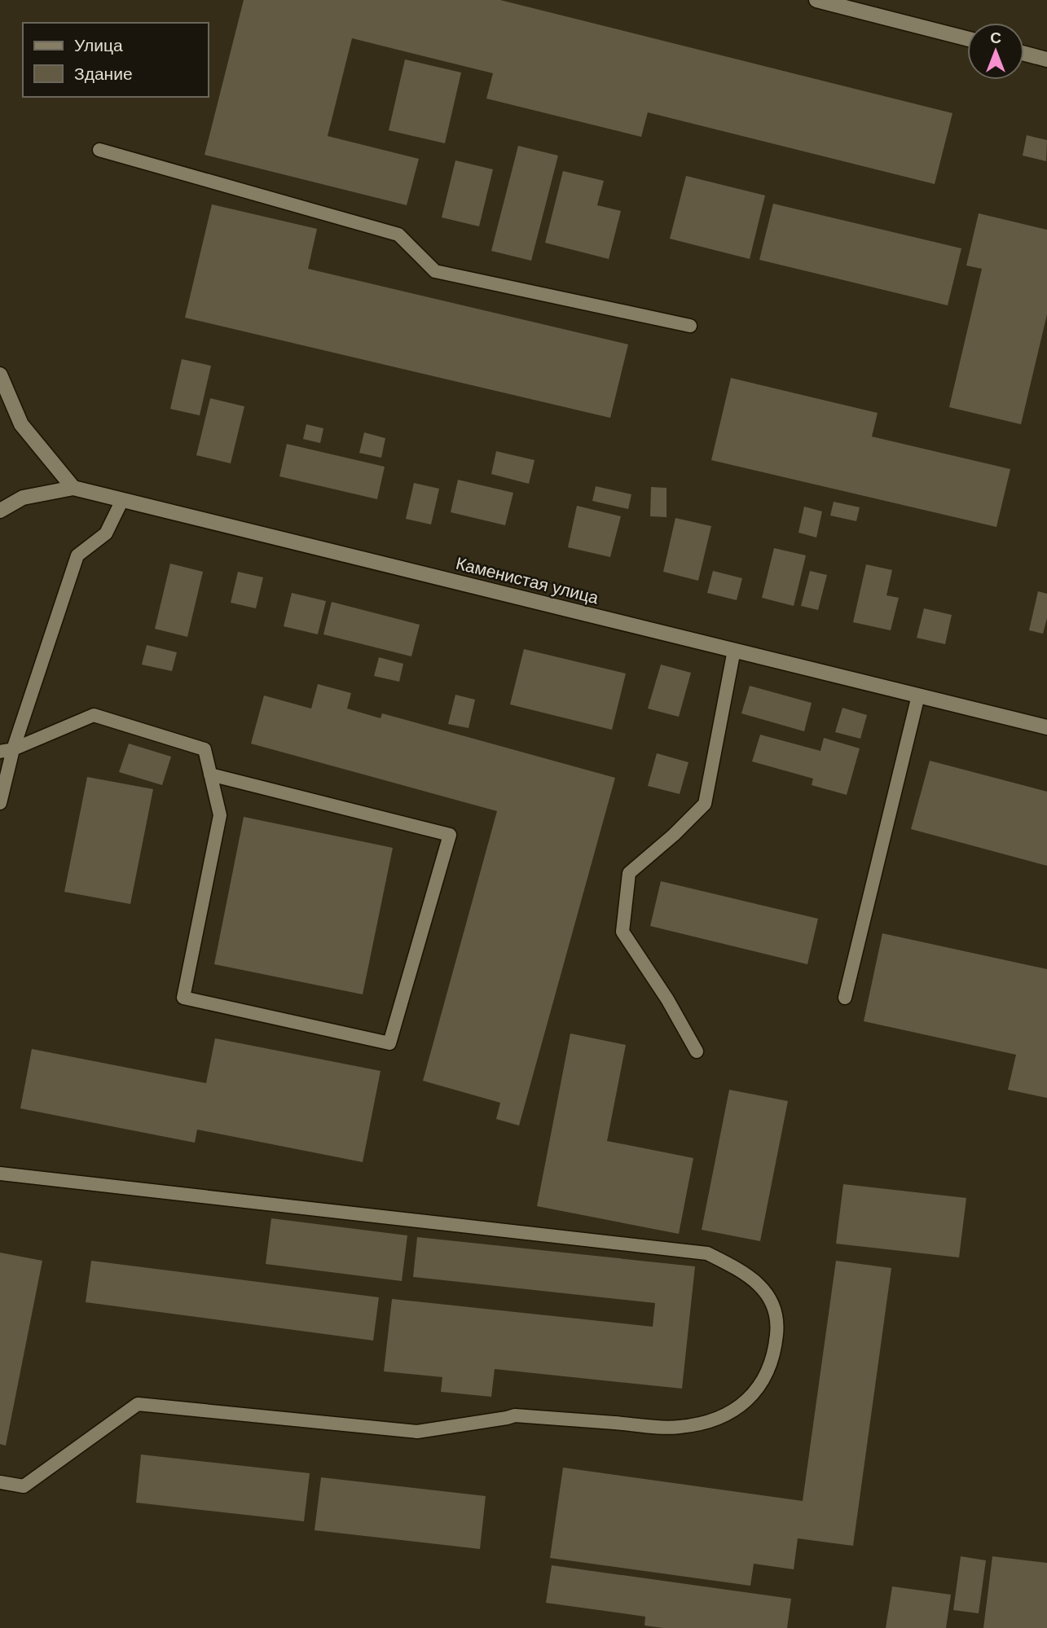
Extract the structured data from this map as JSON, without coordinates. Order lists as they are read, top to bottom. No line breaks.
{"streets":{"street":["Каменистая улица"]},"legend":["Улица","Здание"],"north":"top"}
